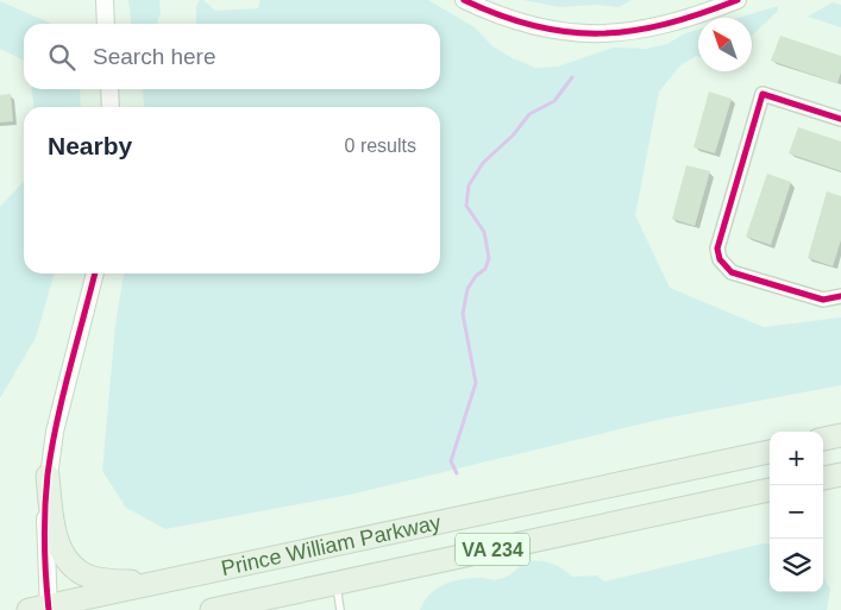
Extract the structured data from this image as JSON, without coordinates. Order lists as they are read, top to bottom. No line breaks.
{"streets":{"highway":["Prince William Parkway","VA 234"]},"north":"top left","page":{"search":"Search here","heading":["Nearby","0 results"],"map_buttons":["+","−"]}}
